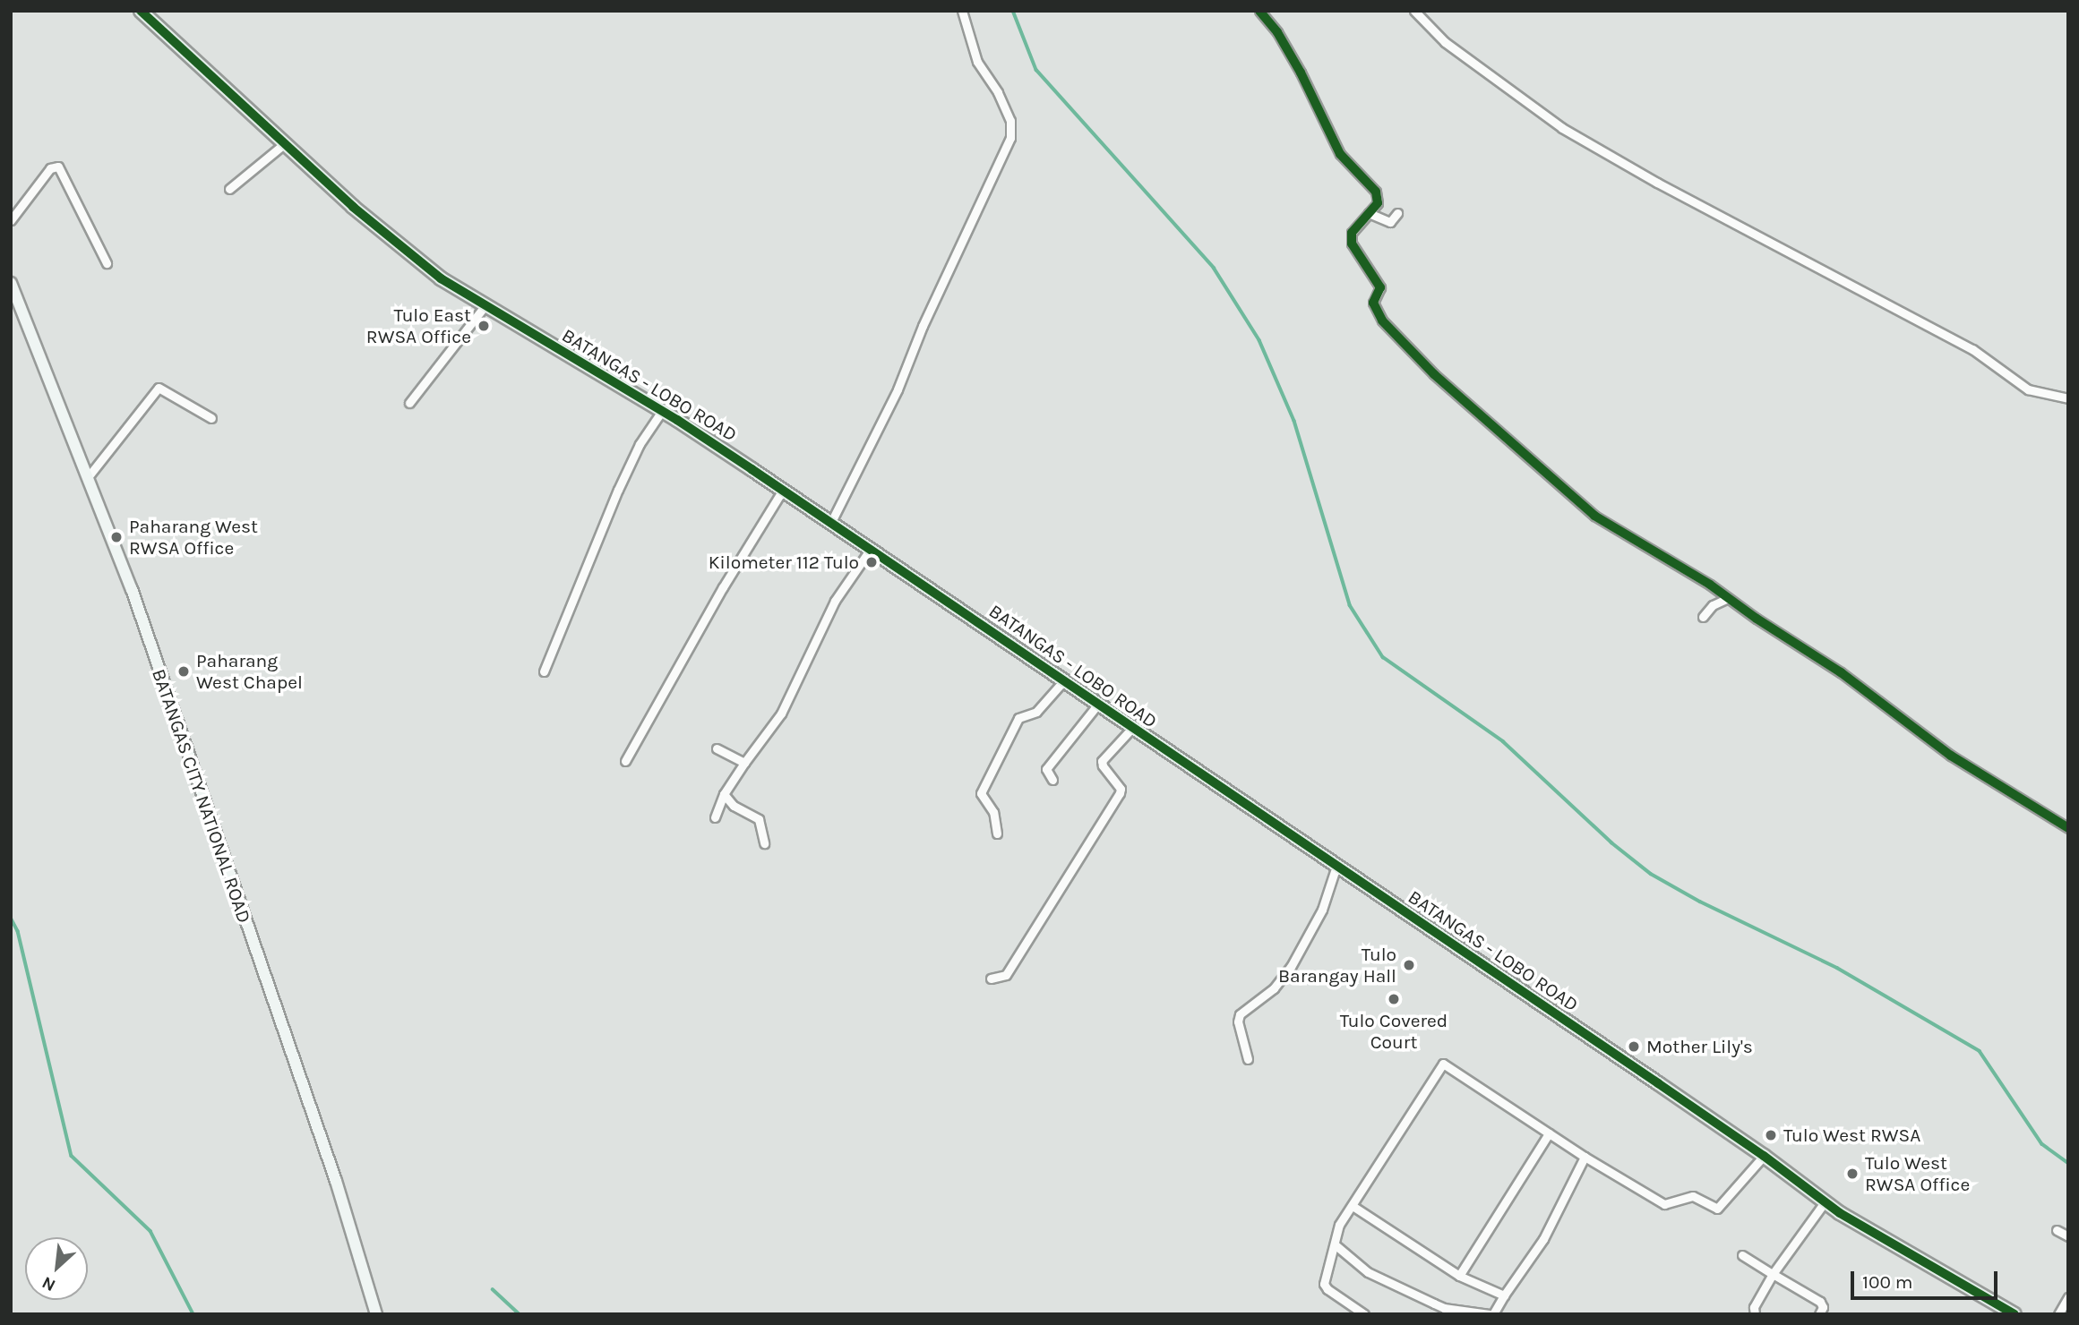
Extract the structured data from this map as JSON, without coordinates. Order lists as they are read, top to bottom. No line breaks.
{"streets":{"main road":["BATANGAS - LOBO ROAD"],"street":["BATANGAS CITY NATIONAL ROAD"]},"places":["Tulo East RWSA Office","Paharang West RWSA Office","Kilometer 112 Tulo","Paharang West Chapel","Tulo Barangay Hall","Tulo Covered Court","Mother Lily's","Tulo West RWSA","Tulo West RWSA Office"],"scale_bar":"100 m","north":"bottom left"}
